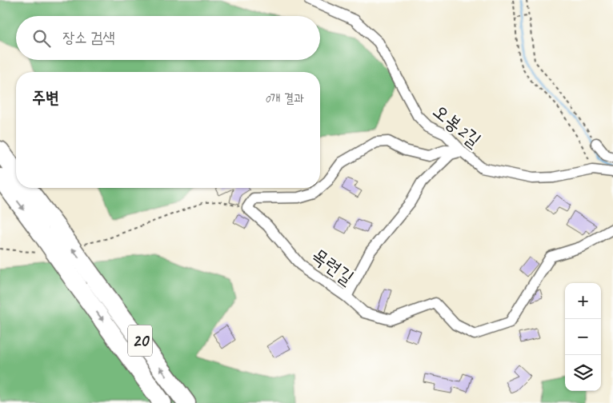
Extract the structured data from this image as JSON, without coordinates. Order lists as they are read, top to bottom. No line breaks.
{"streets":{"highway":["20"],"street":["오봉2길","목련길"]},"page":{"search":"장소 검색","heading":["주변","0개 결과"],"map_buttons":["+","−"]}}
